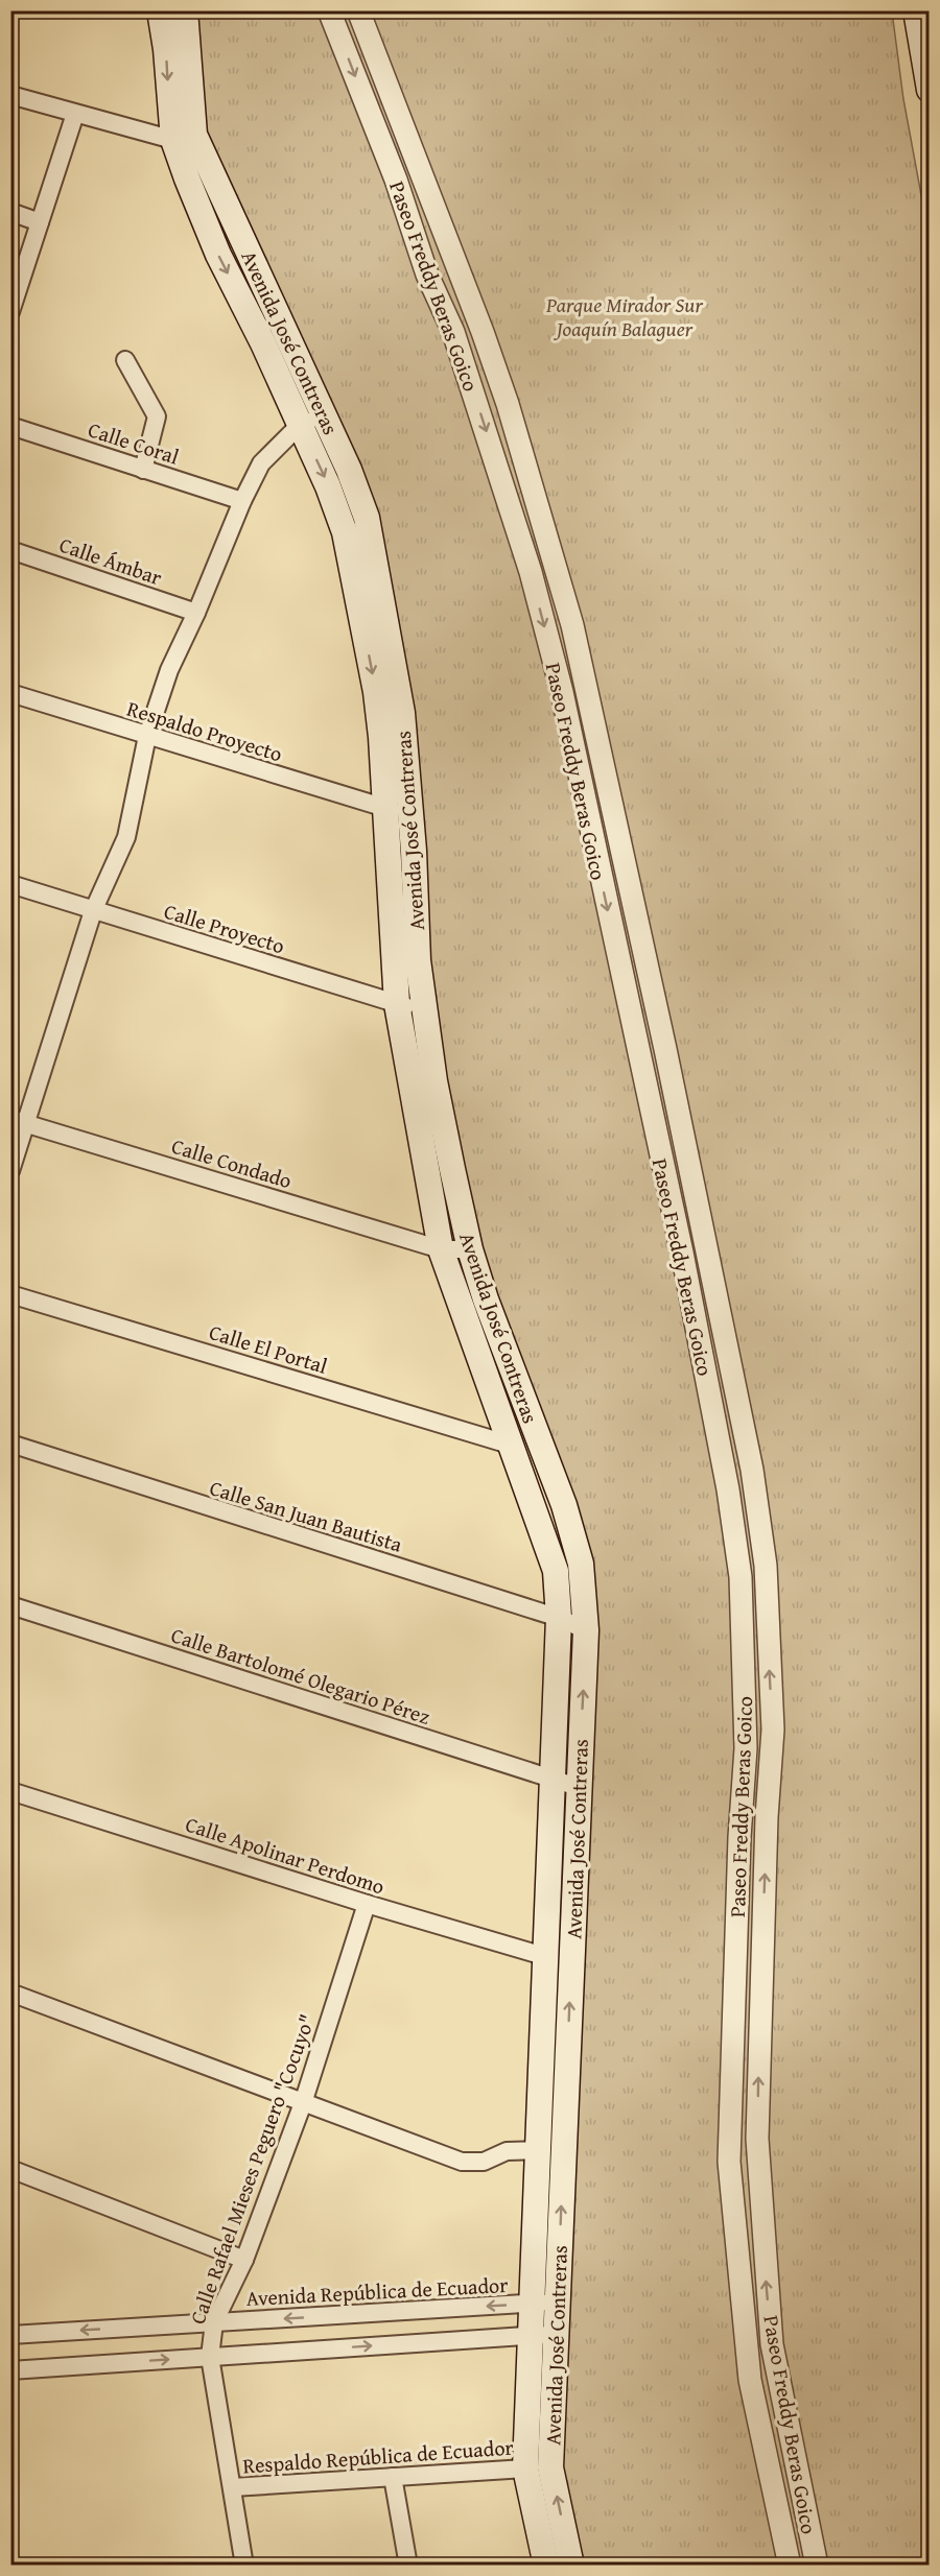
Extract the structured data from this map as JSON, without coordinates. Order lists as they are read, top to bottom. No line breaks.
{"streets":{"main road":["Avenida José Contreras"],"street":["Paseo Freddy Beras Goico","Calle Coral","Calle Ámbar","Respaldo Proyecto","Calle Proyecto","Calle Condado","Calle El Portal","Calle San Juan Bautista","Calle Bartolomé Olegario Pérez","Calle Apolinar Perdomo","Calle Rafael Mieses Peguero \"Cocuyo\"","Avenida República de Ecuador","Respaldo República de Ecuador"]},"crossings":[["Avenida José Contreras","Respaldo Proyecto"],["Avenida José Contreras","Calle Proyecto"],["Avenida José Contreras","Calle Condado"],["Avenida José Contreras","Calle El Portal"],["Avenida José Contreras","Calle San Juan Bautista"],["Avenida José Contreras","Calle Bartolomé Olegario Pérez"],["Avenida José Contreras","Calle Apolinar Perdomo"],["Avenida José Contreras","Avenida República de Ecuador"],["Avenida José Contreras","Respaldo República de Ecuador"],["Calle Apolinar Perdomo","Calle Rafael Mieses Peguero \"Cocuyo\""],["Calle Rafael Mieses Peguero \"Cocuyo\"","Avenida República de Ecuador"],["Calle Rafael Mieses Peguero \"Cocuyo\"","Respaldo República de Ecuador"]],"parks":["Parque Mirador Sur Joaquín Balaguer"]}
